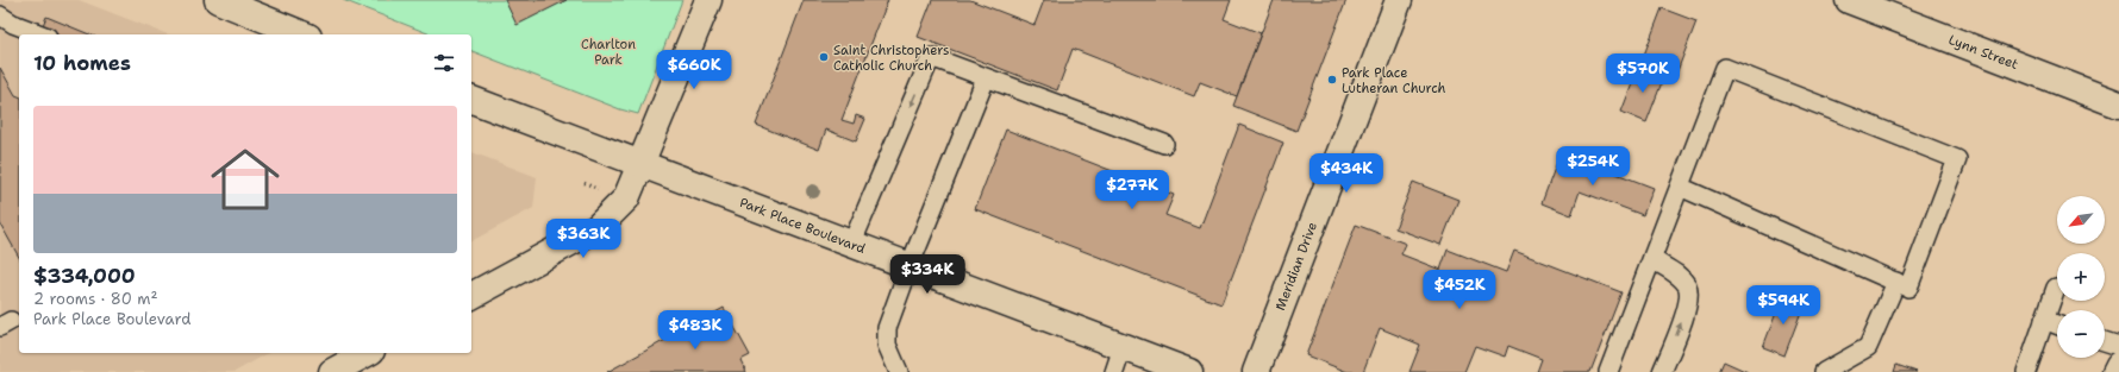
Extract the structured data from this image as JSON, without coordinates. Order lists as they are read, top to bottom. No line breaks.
{"streets":{"street":["Lynn Street","Park Place Boulevard","Meridian Drive"]},"parks":["Charlton Park"],"places":["Saint Christophers Catholic Church","Park Place Lutheran Church"],"north":"bottom left","page":{"heading":"10 homes","price":["$660K","$570K","$254K","$434K","$277K","$363K","$334K","$452K","$594K","$483K"],"list":[{"name":"$334,000","note":"2 rooms · 80 m² · Park Place Boulevard"}],"map_buttons":["+","−"]}}
